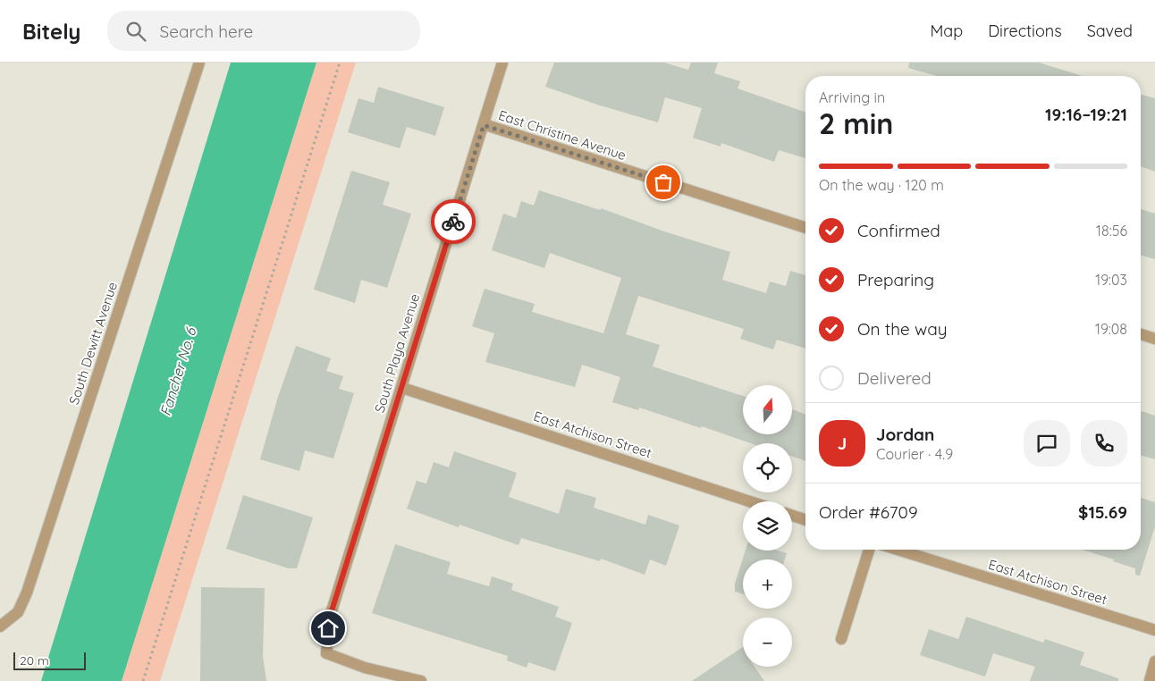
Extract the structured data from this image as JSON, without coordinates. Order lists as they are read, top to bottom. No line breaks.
{"streets":{"street":["East Christine Avenue","South Dewitt Avenue","South Playa Avenue","East Atchison Street"]},"crossings":[["East Christine Avenue","South Playa Avenue"],["South Playa Avenue","East Atchison Street"]],"water":["Fancher No. 6"],"scale_bar":"20 m","north":"top","page":{"header":"Bitely","search":"Search here","nav":["Map","Directions","Saved"],"heading":["2 min","Arriving in","19:16–19:21"],"panel":["Jordan","Courier · 4.9","Order #6709","$15.69"],"bar":"On the way · 120 m","list":[["Confirmed","18:56"],["Preparing","19:03"],["On the way","19:08"],"Delivered"],"map_buttons":["+","−"],"round":"J","scale":"20 m"}}
